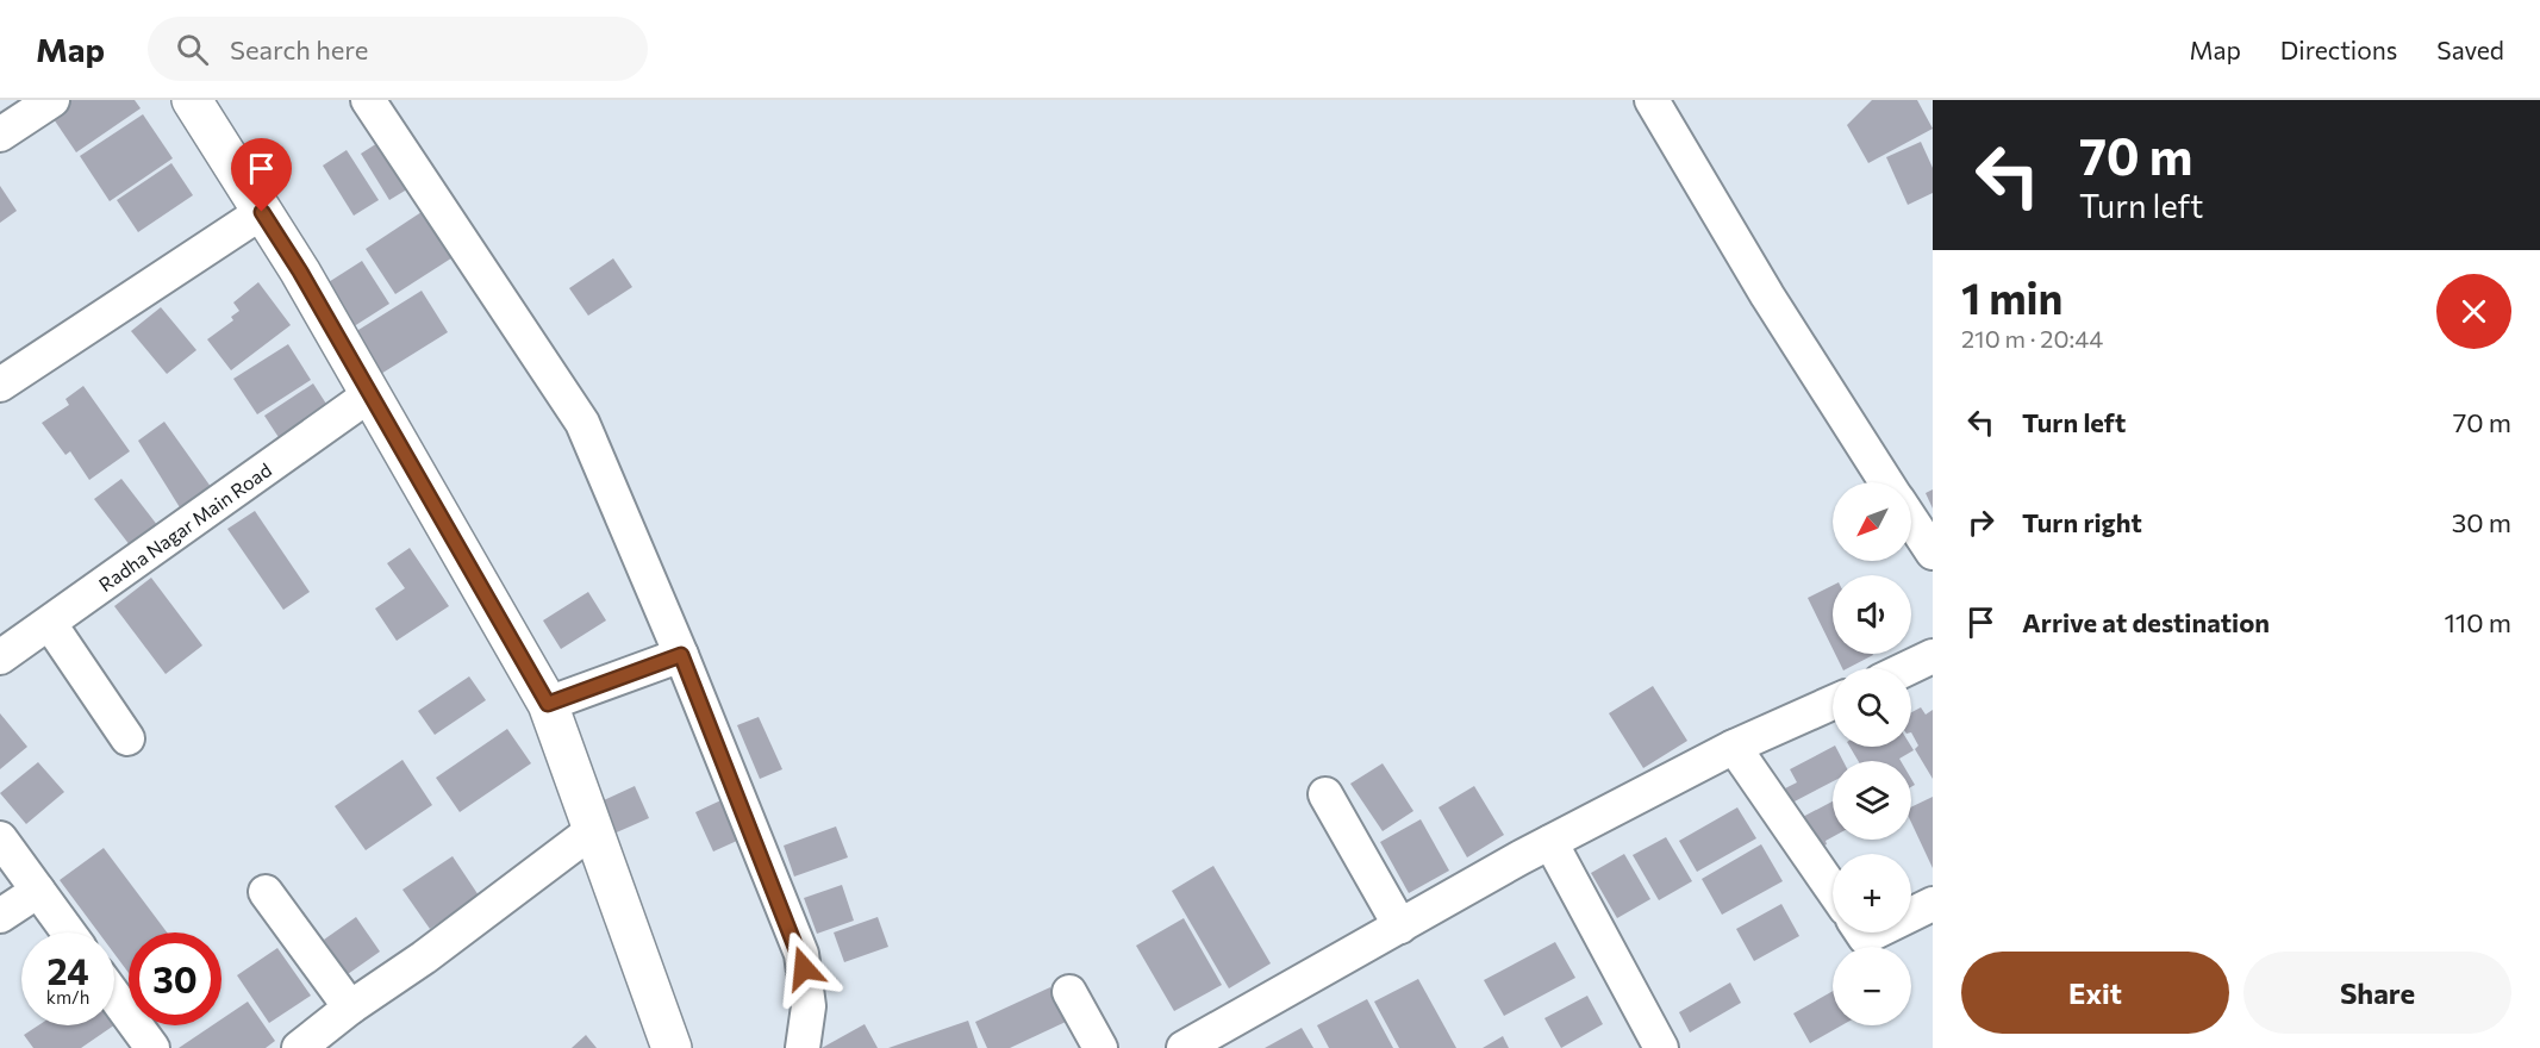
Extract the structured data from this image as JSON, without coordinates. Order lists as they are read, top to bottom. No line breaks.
{"streets":{"street":["Radha Nagar Main Road"]},"north":"bottom left","page":{"header":"Map","search":"Search here","nav":["Map","Directions","Saved"],"turn":["70 m","Turn left"],"heading":["1 min","210 m · 20:44"],"list":[{"name":"Turn left","value":"70 m"},{"name":"Turn right","value":"30 m"},{"name":"Arrive at destination","value":"110 m"}],"map_buttons":["+","−"],"speed":"24 km/h","limit":"30","buttons":["Exit","Share"]}}
